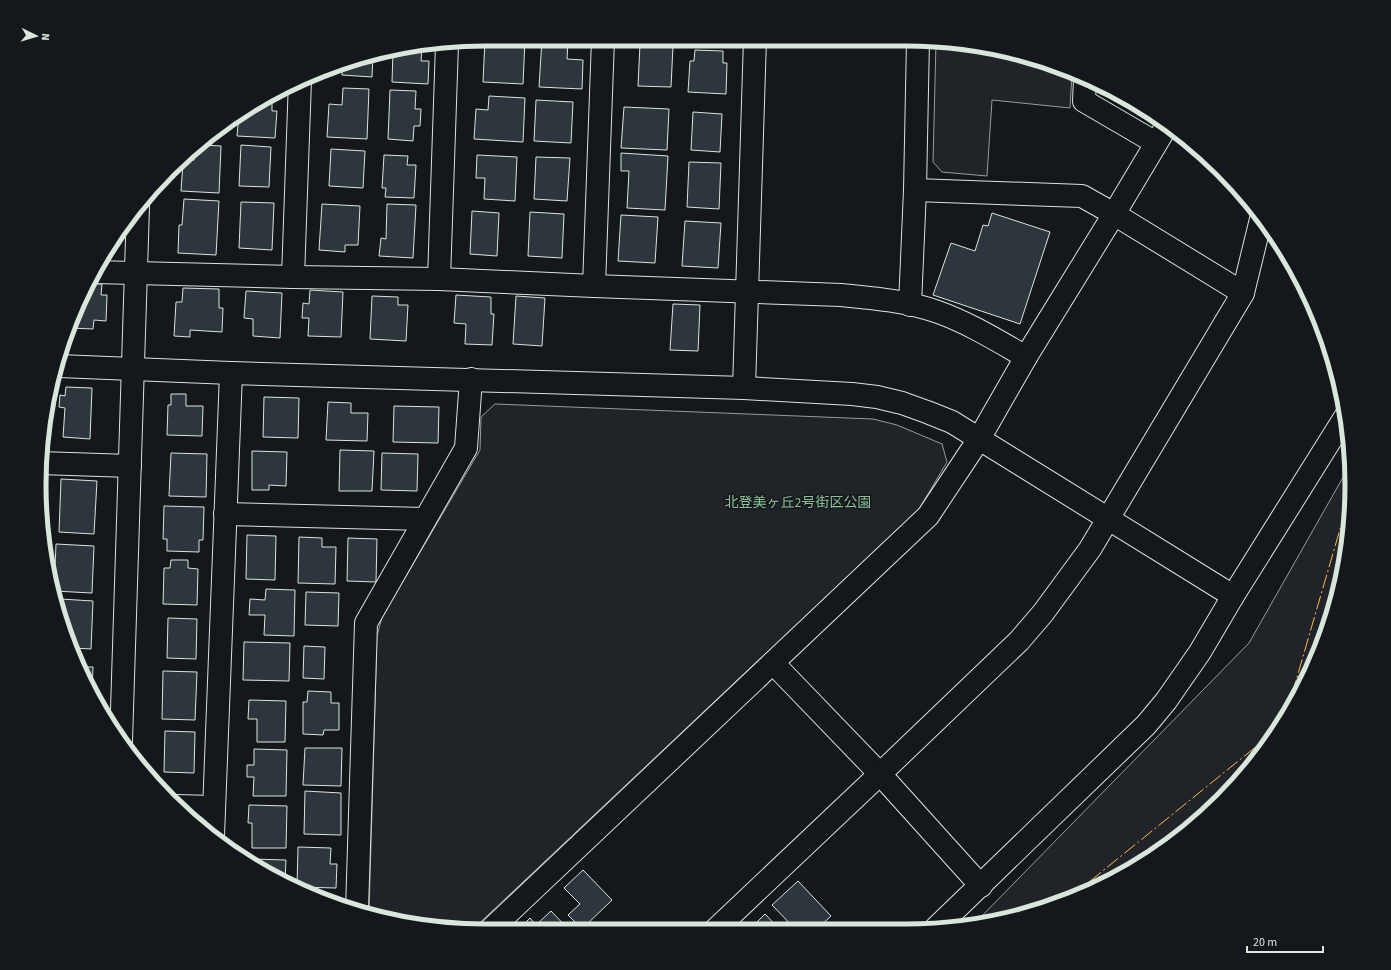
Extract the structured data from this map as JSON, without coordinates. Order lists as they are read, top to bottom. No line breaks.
{"parks":["北登美ヶ丘2号街区公園"],"scale_bar":"20 m","north":"right"}
